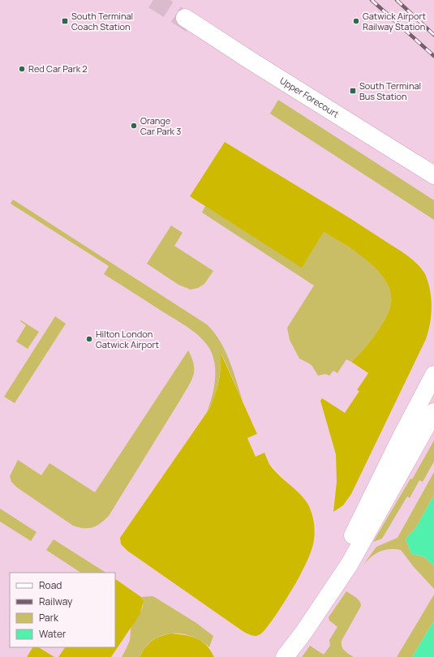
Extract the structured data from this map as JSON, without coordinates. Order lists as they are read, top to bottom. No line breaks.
{"streets":{"street":["Upper Forecourt"]},"places":{"transit":["South Terminal Coach Station","South Terminal Bus Station"],"other":["Gatwick Airport Railway Station","Red Car Park 2","Orange Car Park 3","Hilton London Gatwick Airport"]},"legend":["Road","Railway","Park","Water"]}
